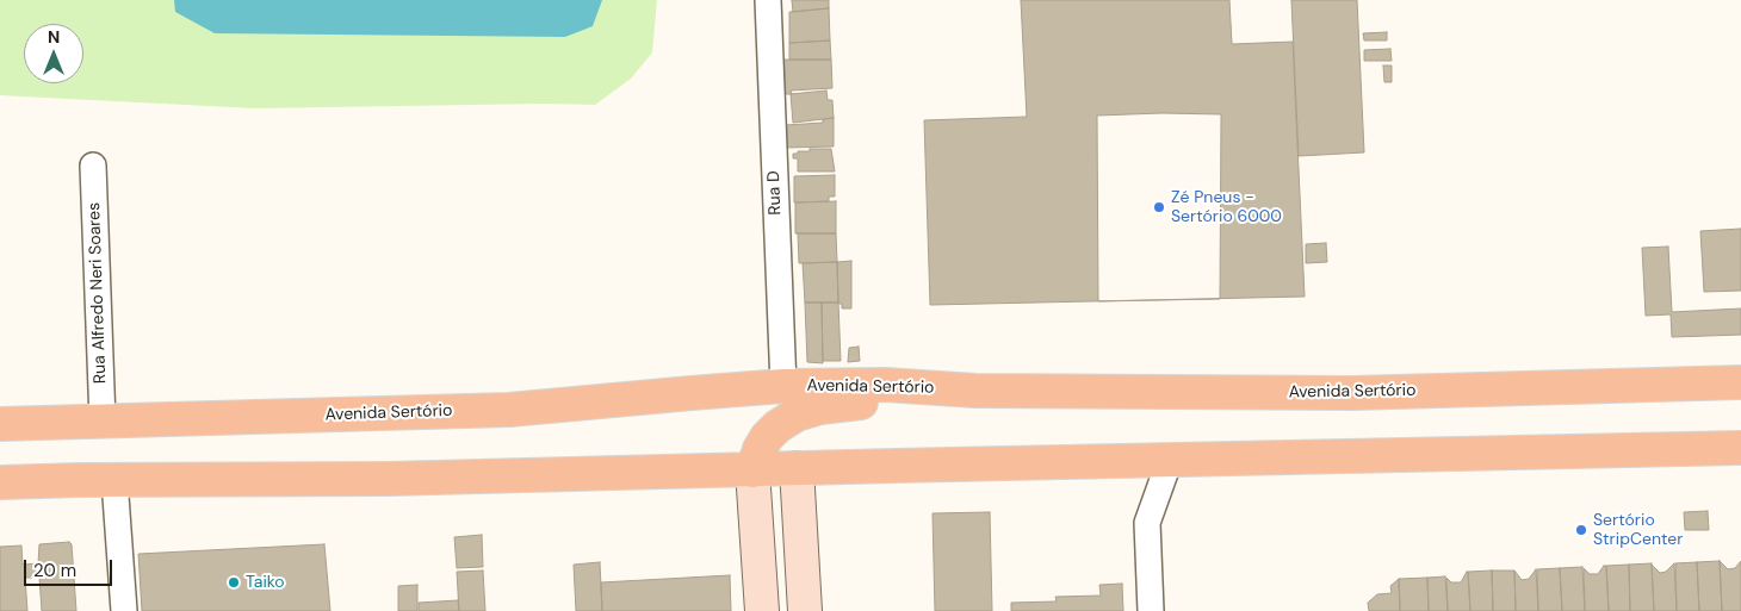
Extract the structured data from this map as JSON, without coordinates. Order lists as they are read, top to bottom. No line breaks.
{"streets":{"main road":["Avenida Sertório"],"street":["Rua D","Rua Alfredo Neri Soares"]},"crossings":[["Rua D","Avenida Sertório"],["Rua Alfredo Neri Soares","Avenida Sertório"]],"places":["Zé Pneus - Sertório 6000","Sertório StripCenter","Taiko"],"scale_bar":"20 m","north":"top"}
